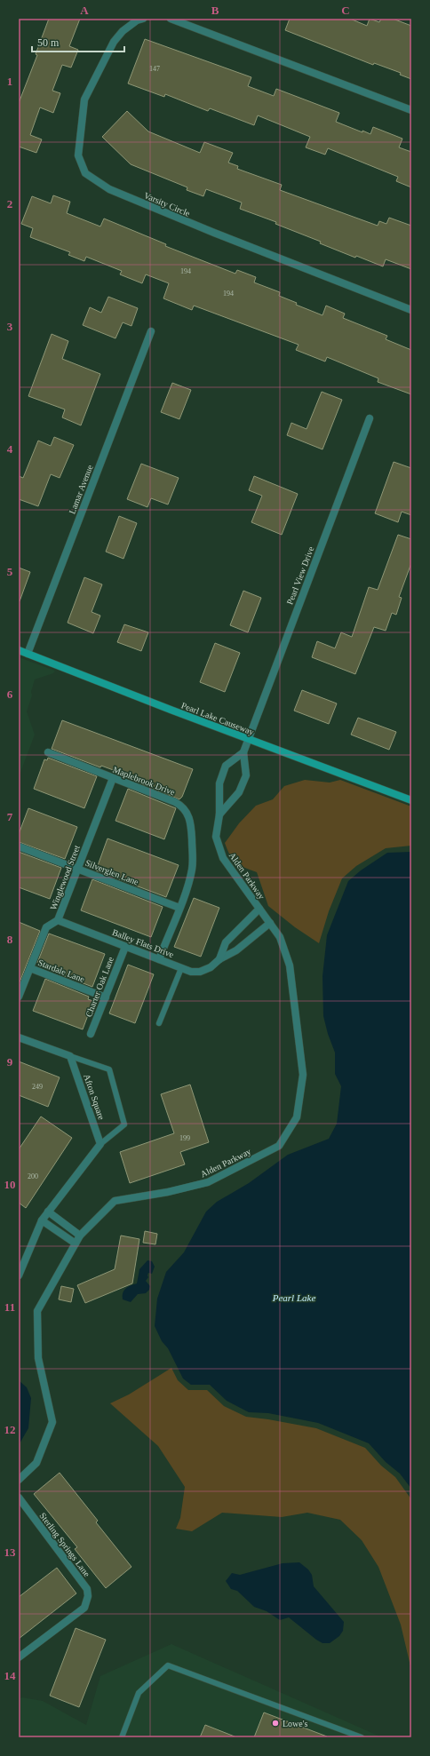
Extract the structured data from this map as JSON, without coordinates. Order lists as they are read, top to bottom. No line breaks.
{"streets":{"street":["Varsity Circle","Lamar Avenue","Pearl View Drive","Pearl Lake Causeway","Maplebrook Drive","Silverglen Lane","Alden Parkway","Winglewood Street","Balley Flats Drive","Stardale Lane","Charter Oak Lane","Afton Square","Sterling Springs Lane"]},"crossings":[["Lamar Avenue","Pearl Lake Causeway"],["Pearl View Drive","Pearl Lake Causeway"],["Maplebrook Drive","Silverglen Lane"],["Maplebrook Drive","Winglewood Street"],["Maplebrook Drive","Balley Flats Drive"],["Silverglen Lane","Winglewood Street"],["Alden Parkway","Balley Flats Drive"],["Winglewood Street","Balley Flats Drive"],["Winglewood Street","Stardale Lane"],["Balley Flats Drive","Charter Oak Lane"],["Stardale Lane","Charter Oak Lane"]],"water":["Pearl Lake"],"places":["Lowe's"],"house_numbers":["147","194","194","249","199","200"],"scale_bar":"50 m","grid":{"columns":["A","B","C"],"rows":["1","2","3","4","5","6","7","8","9","10","11","12","13","14"]}}
